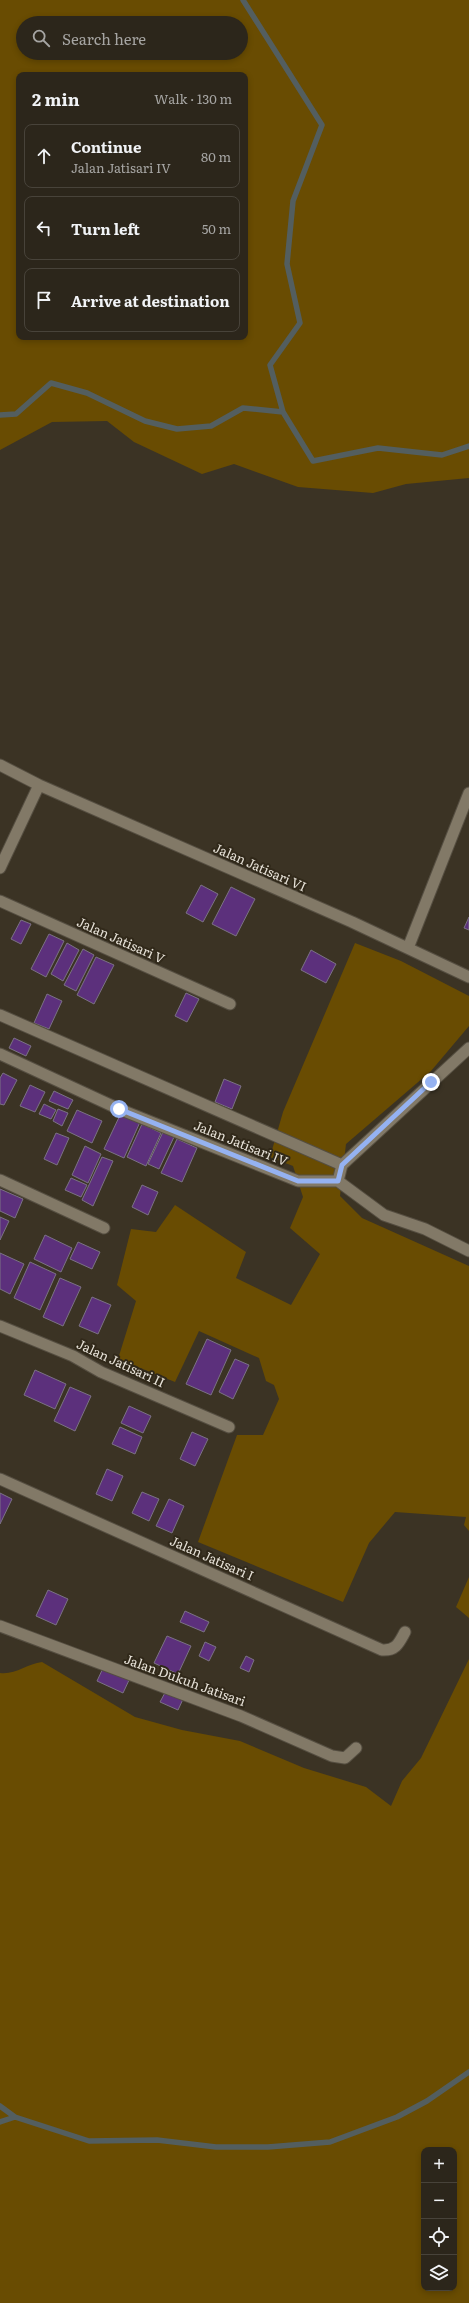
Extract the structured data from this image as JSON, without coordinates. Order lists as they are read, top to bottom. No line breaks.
{"streets":{"street":["Jalan Jatisari VI","Jalan Jatisari V","Jalan Jatisari IV","Jalan Jatisari II","Jalan Jatisari I","Jalan Dukuh Jatisari"]},"page":{"search":"Search here","heading":["2 min","Walk · 130 m"],"list":[["Continue","Jalan Jatisari IV","80 m"],["Turn left","50 m"],"Arrive at destination"],"map_buttons":["+","−"]}}
